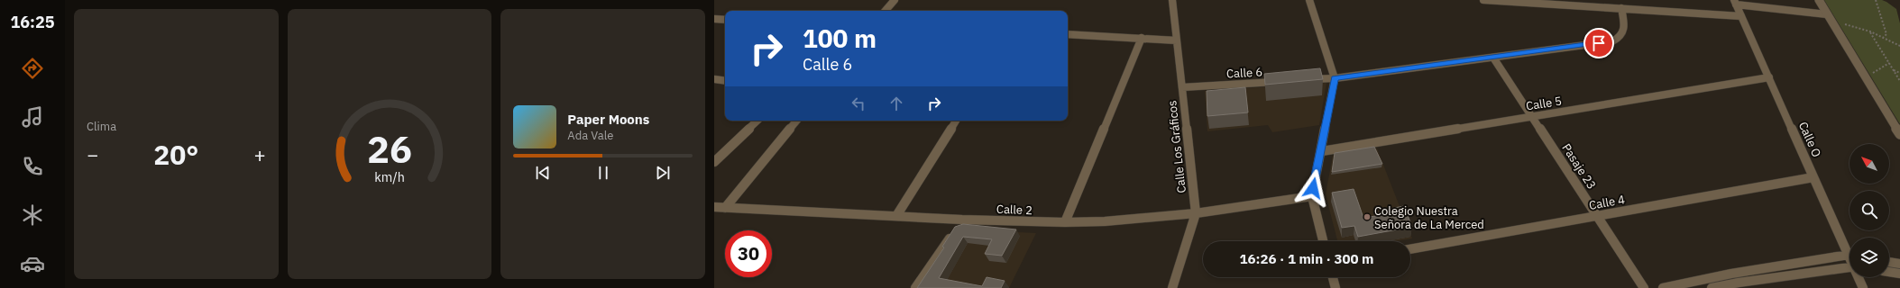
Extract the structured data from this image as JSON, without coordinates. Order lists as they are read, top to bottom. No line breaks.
{"streets":{"street":["Calle 6","Calle 5","Calle O","Calle Los Gráficos","Pasaje 23","Calle 4","Calle 2"]},"crossings":[["Calle 6","Calle Los Gráficos"],["Calle 5","Calle O"],["Calle 5","Pasaje 23"],["Calle O","Calle 4"],["Calle Los Gráficos","Calle 2"],["Pasaje 23","Calle 4"]],"places":["Colegio Nuestra Señora de La Merced"],"north":"top left","page":{"tabs":"16:25","tile":"Clima","turn":["100 m","Calle 6"],"song":["Paper Moons","Ada Vale"],"heat":["−","20°","+"],"limit":"30","trip":"16:26 · 1 min · 300 m","gauge":["26","km/h"]}}
